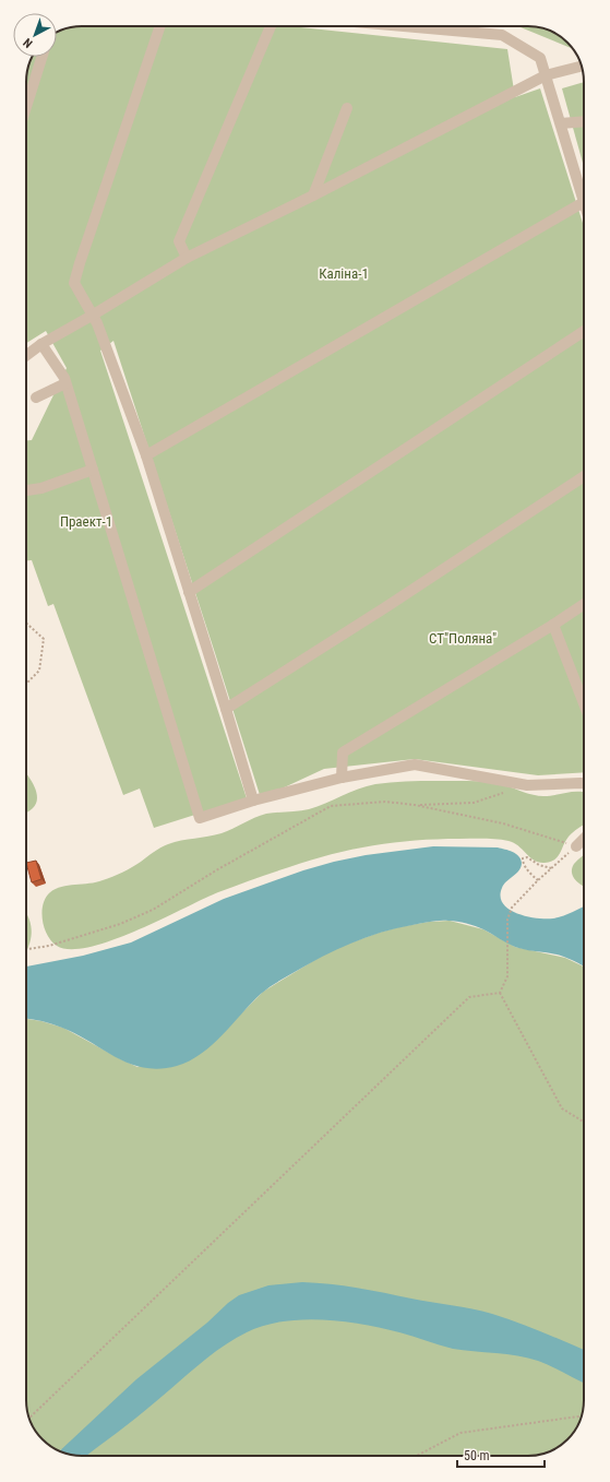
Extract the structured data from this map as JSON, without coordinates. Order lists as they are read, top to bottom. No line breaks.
{"parks":["Каліна-1","Праект-1","СТ\"Поляна\""],"scale_bar":"50 m","north":"bottom left"}
